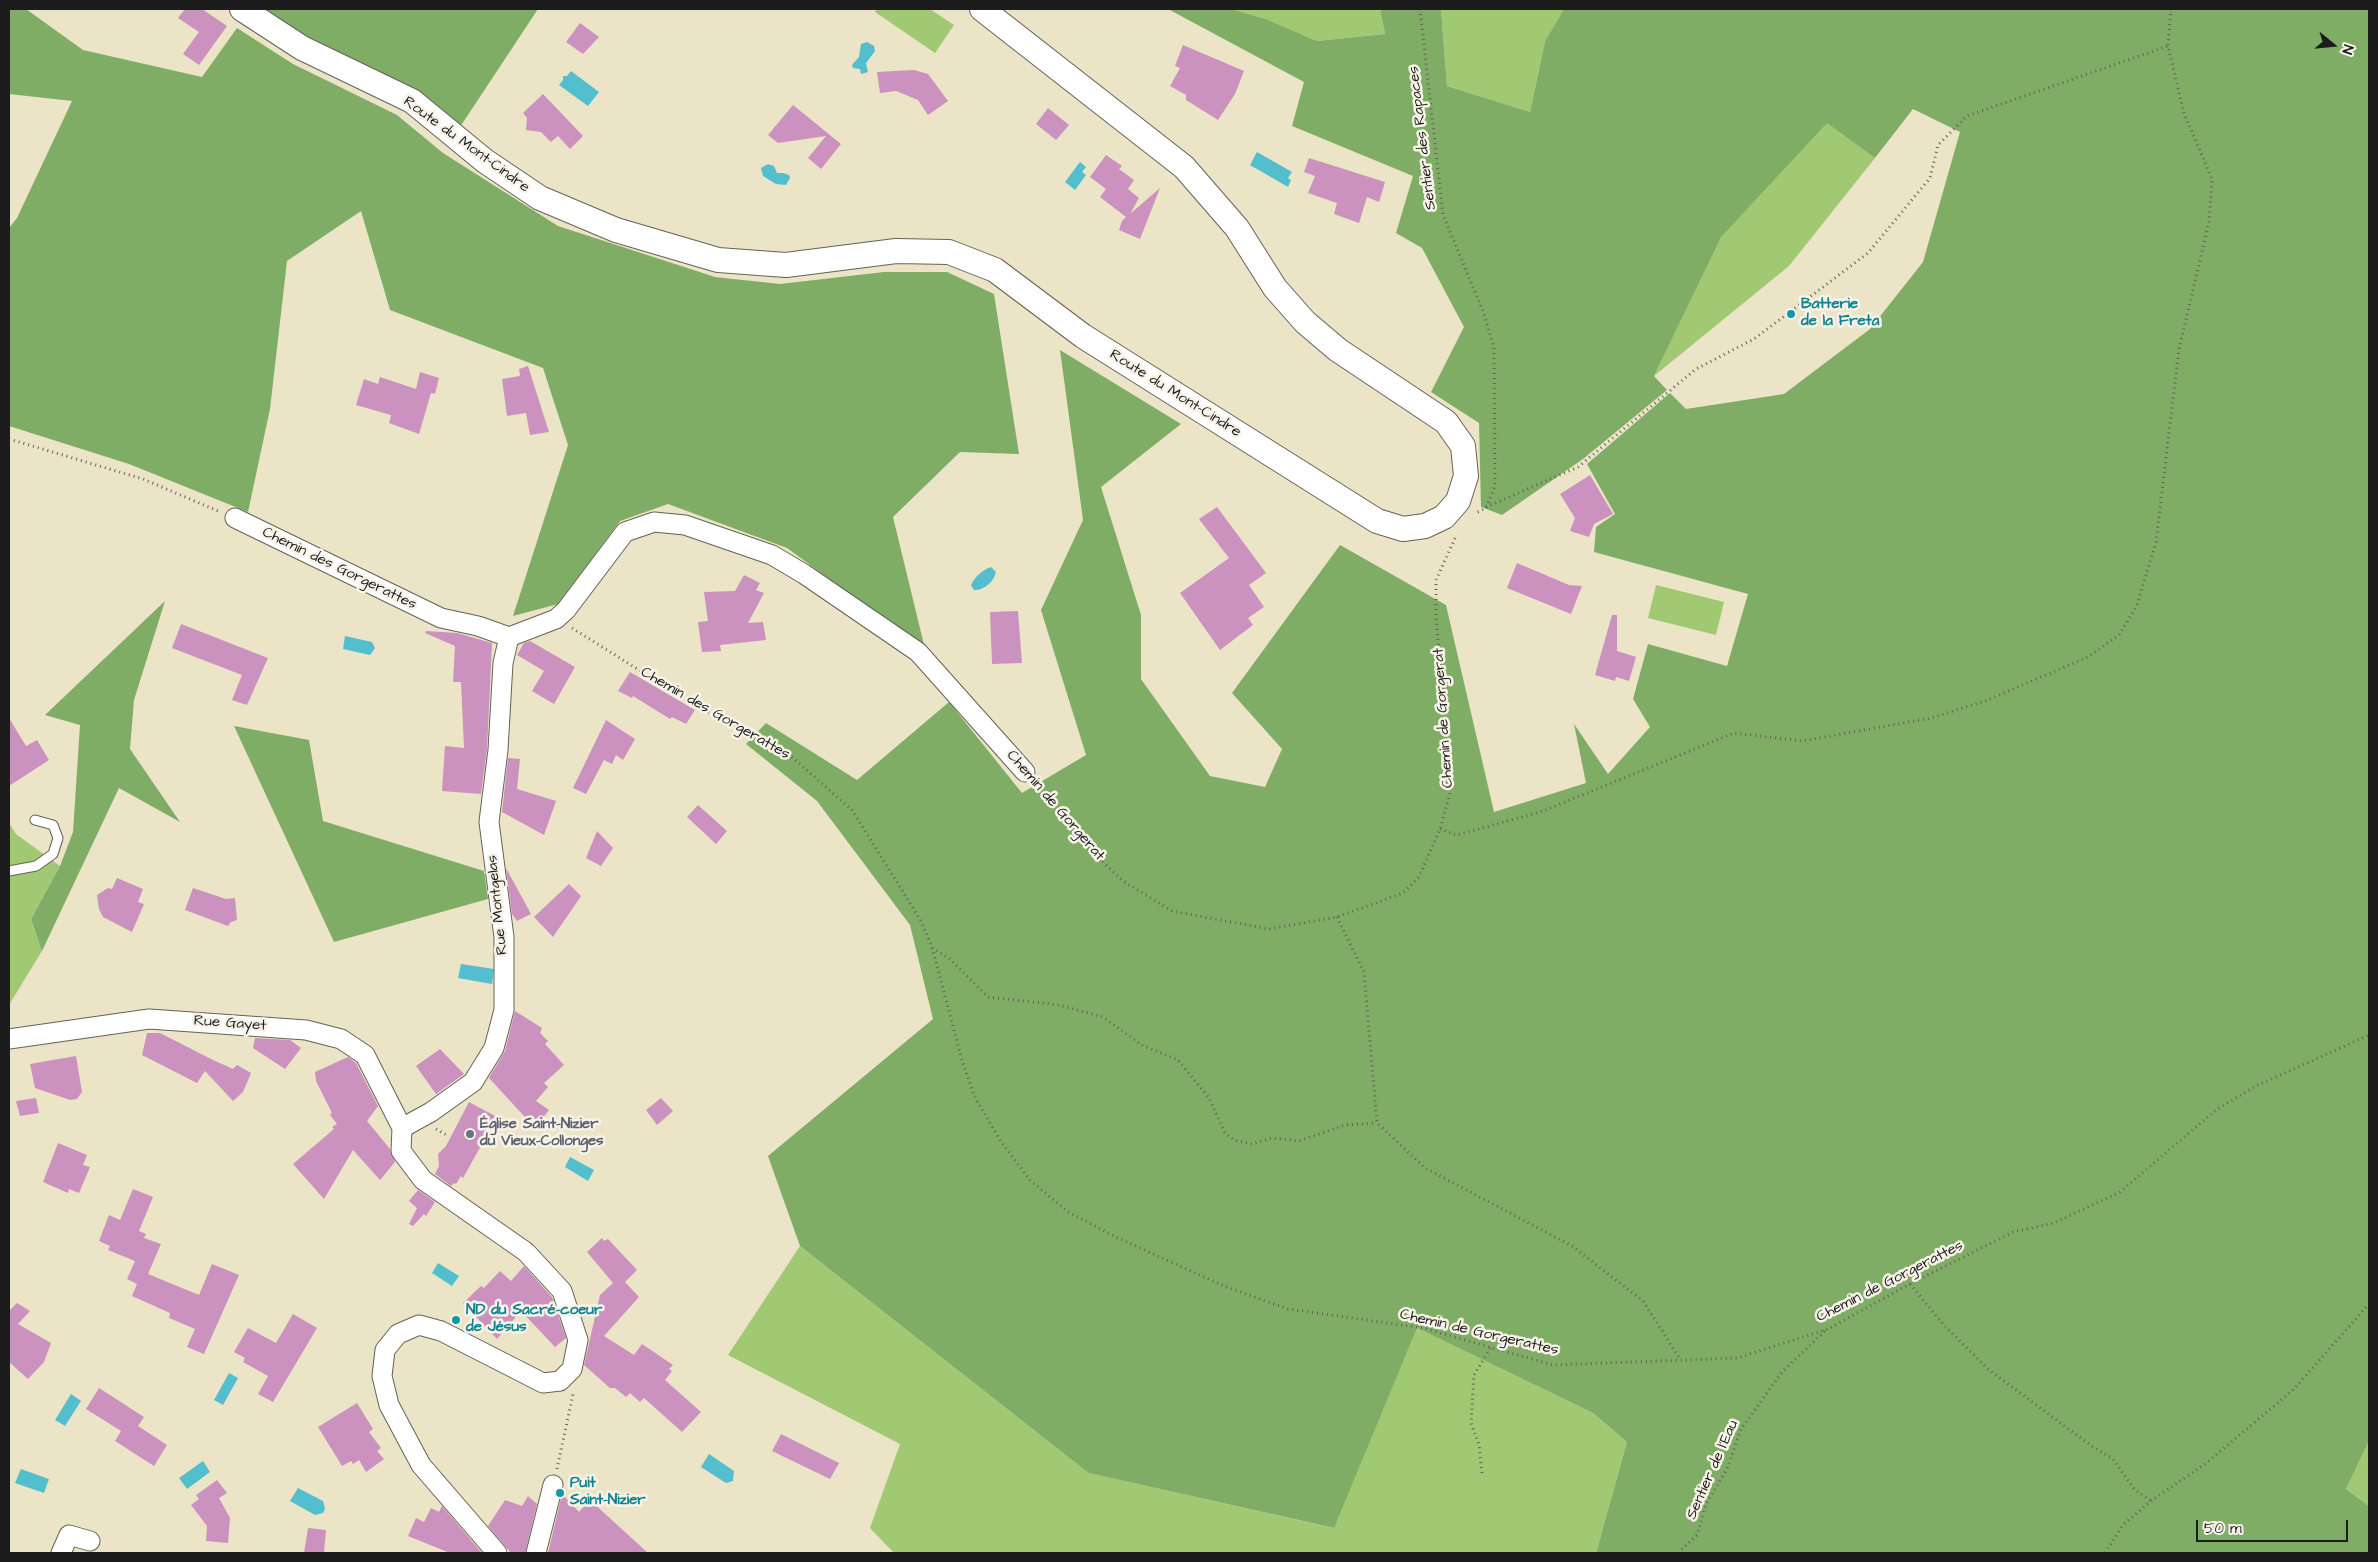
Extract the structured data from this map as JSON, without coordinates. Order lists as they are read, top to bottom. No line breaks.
{"streets":{"street":["Route du Mont-Cindre","Chemin des Gorgerattes","Chemin de Gorgerat","Rue Montgelas","Rue Gayet"],"path":["Sentier des Rapaces","Chemin de Gorgerattes","Sentier de l'Eau"]},"crossings":[["Chemin des Gorgerattes","Chemin de Gorgerat"],["Chemin des Gorgerattes","Rue Montgelas"],["Chemin des Gorgerattes","Chemin de Gorgerattes"],["Rue Montgelas","Rue Gayet"],["Chemin de Gorgerattes","Sentier de l'Eau"]],"places":["Batterie de la Freta","Église Saint-Nizier du Vieux-Collonges","ND du Sacré-coeur de Jésus","Puit Saint-Nizier"],"scale_bar":"50 m","north":"right"}
